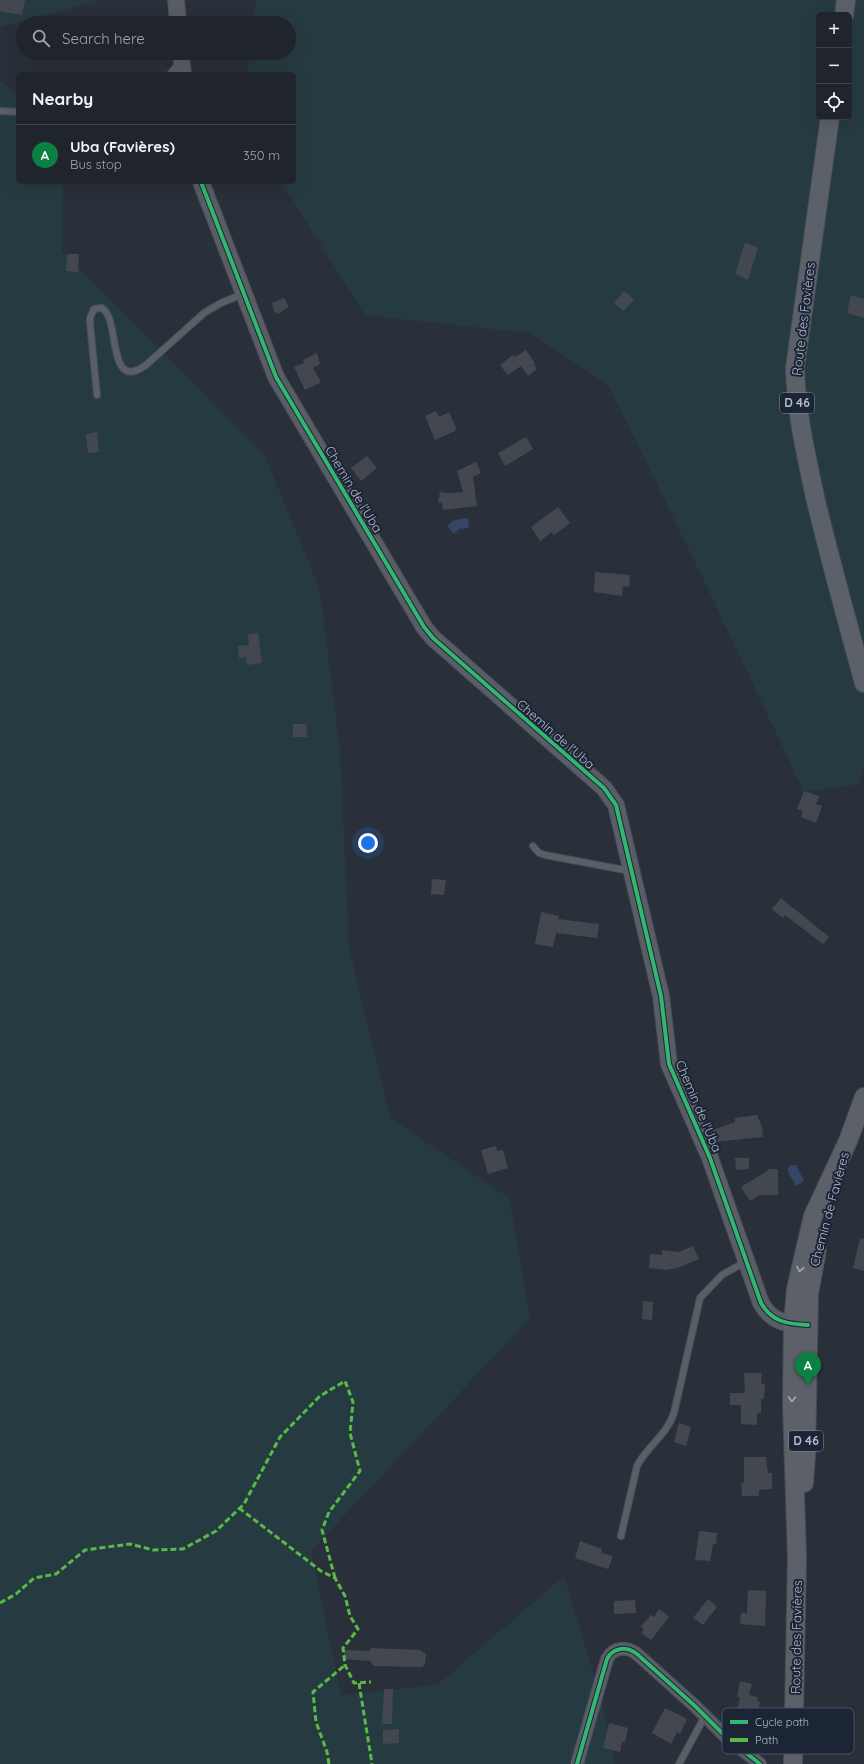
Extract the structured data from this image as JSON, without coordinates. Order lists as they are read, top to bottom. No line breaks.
{"streets":{"main road":["Route des Favières","D 46","Chemin de Favières"],"street":["Chemin de l'Uba"]},"crossings":[["Route des Favières","Chemin de l'Uba"],["Route des Favières","Chemin de Favières"],["Chemin de l'Uba","Chemin de Favières"]],"legend":["Cycle path","Path"],"page":{"map_buttons":["+","−"],"search":"Search here","heading":"Nearby","list":[{"mark":"A","name":"Uba (Favières)","note":"Bus stop","value":"350 m"}],"pins":"A"}}
